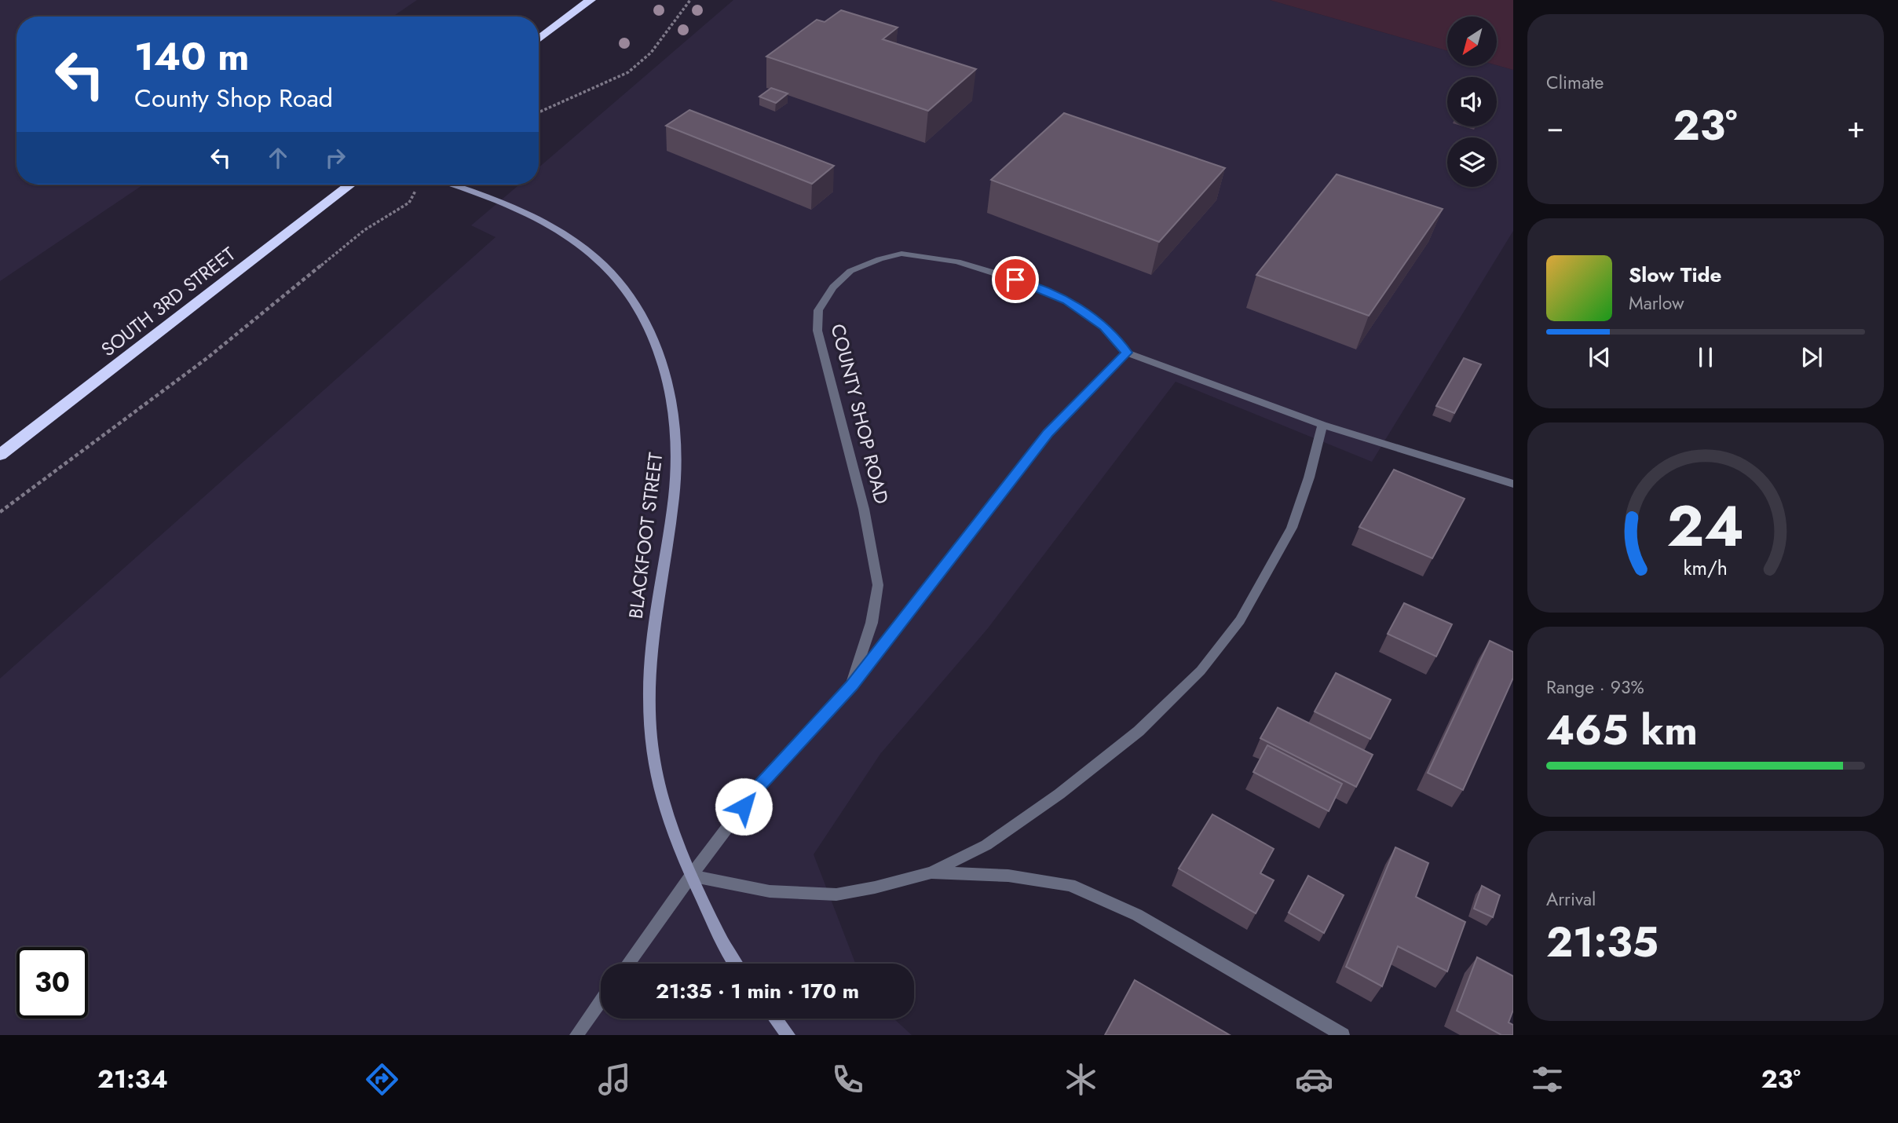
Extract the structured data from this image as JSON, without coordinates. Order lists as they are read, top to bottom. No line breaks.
{"streets":{"highway":["SOUTH 3RD STREET"],"street":["COUNTY SHOP ROAD","BLACKFOOT STREET"]},"crossings":[["COUNTY SHOP ROAD","BLACKFOOT STREET"]],"north":"bottom left","page":{"tile":["Climate",["Range · 93%","465 km"],["Arrival","21:35"]],"turn":["140 m","County Shop Road"],"heat":["−","23°","+"],"song":["Slow Tide","Marlow"],"limit":"30","trip":"21:35 · 1 min · 170 m","tabs":["21:34","23°"],"gauge":["24","km/h"]}}
